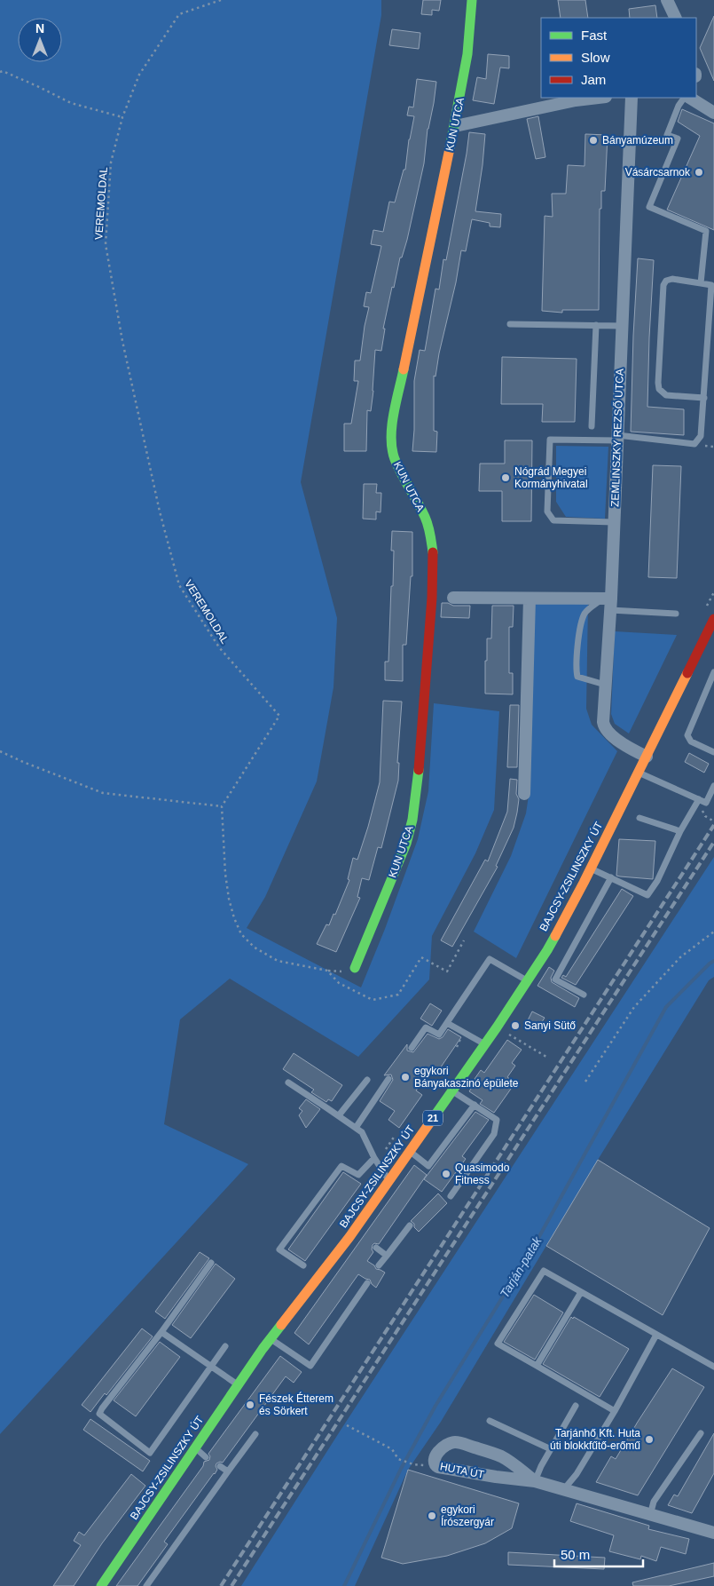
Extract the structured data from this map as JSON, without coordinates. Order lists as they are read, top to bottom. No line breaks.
{"streets":{"main road":["KUN UTCA","BAJCSY-ZSILINSZKY ÚT","21"],"street":["ZEMLINSZKY REZSŐ UTCA","HUTA ÚT"],"path":["VEREMOLDAL"]},"crossings":[["ZEMLINSZKY REZSŐ UTCA","BAJCSY-ZSILINSZKY ÚT"]],"water":["Tarján-patak"],"places":["Bányamúzeum","Vásárcsarnok","Nógrád Megyei Kormányhivatal","Sanyi Sütő","egykori Bányakaszinó épülete","Quasimodo Fitness","Fészek Étterem és Sörkert","Tarjánhő Kft. Huta úti blokkfűtő-erőmű","egykori Írószergyár"],"legend":["Fast","Slow","Jam"],"scale_bar":"50 m","north":"top"}
